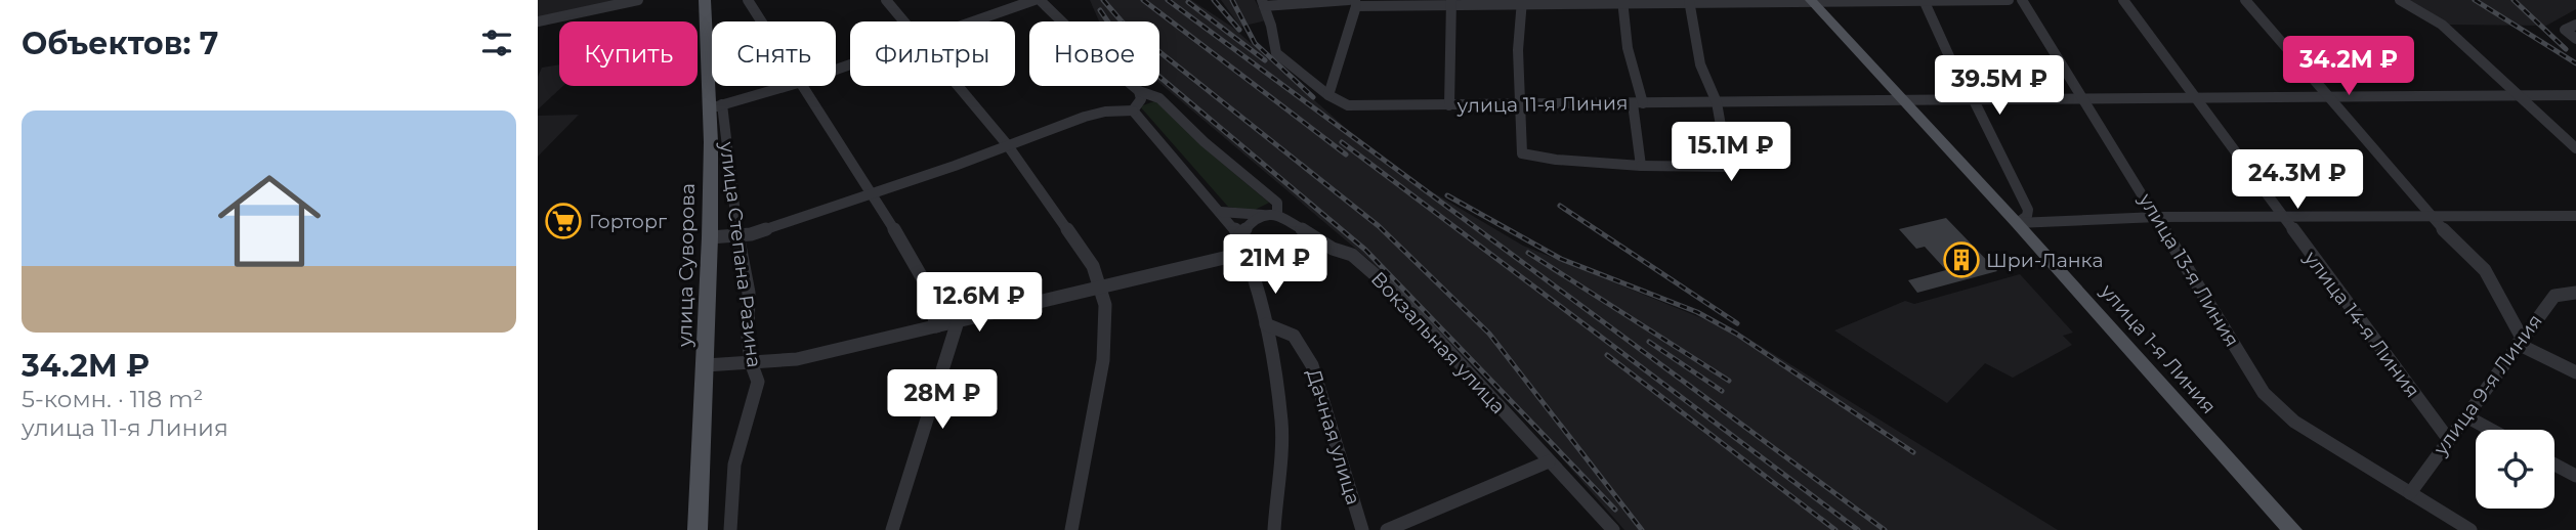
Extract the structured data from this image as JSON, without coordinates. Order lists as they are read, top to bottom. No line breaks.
{"streets":{"main road":["улица Суворова","улица 1-я Линия"],"street":["улица 11-я Линия","улица Степана Разина","улица 13-я Линия","улица 14-я Линия","Вокзальная улица","улица 9-я Линия","Дачная улица"]},"crossings":[["улица 11-я Линия","улица 13-я Линия"],["улица 11-я Линия","улица 14-я Линия"],["улица 11-я Линия","улица 1-я Линия"],["улица Степана Разина","улица Суворова"],["улица 13-я Линия","улица 9-я Линия"],["улица 14-я Линия","улица 9-я Линия"]],"places":{"supermarket":["Горторг"],"building":["Шри-Ланка"]},"page":{"heading":"Объектов: 7","chip":["Купить","Снять","Фильтры","Новое"],"price":["34.2M ₽","39.5M ₽","15.1M ₽","24.3M ₽","21M ₽","12.6M ₽","28M ₽"],"list":[{"name":"34.2M ₽","note":"5-комн. · 118 m² · улица 11-я Линия"}]}}
